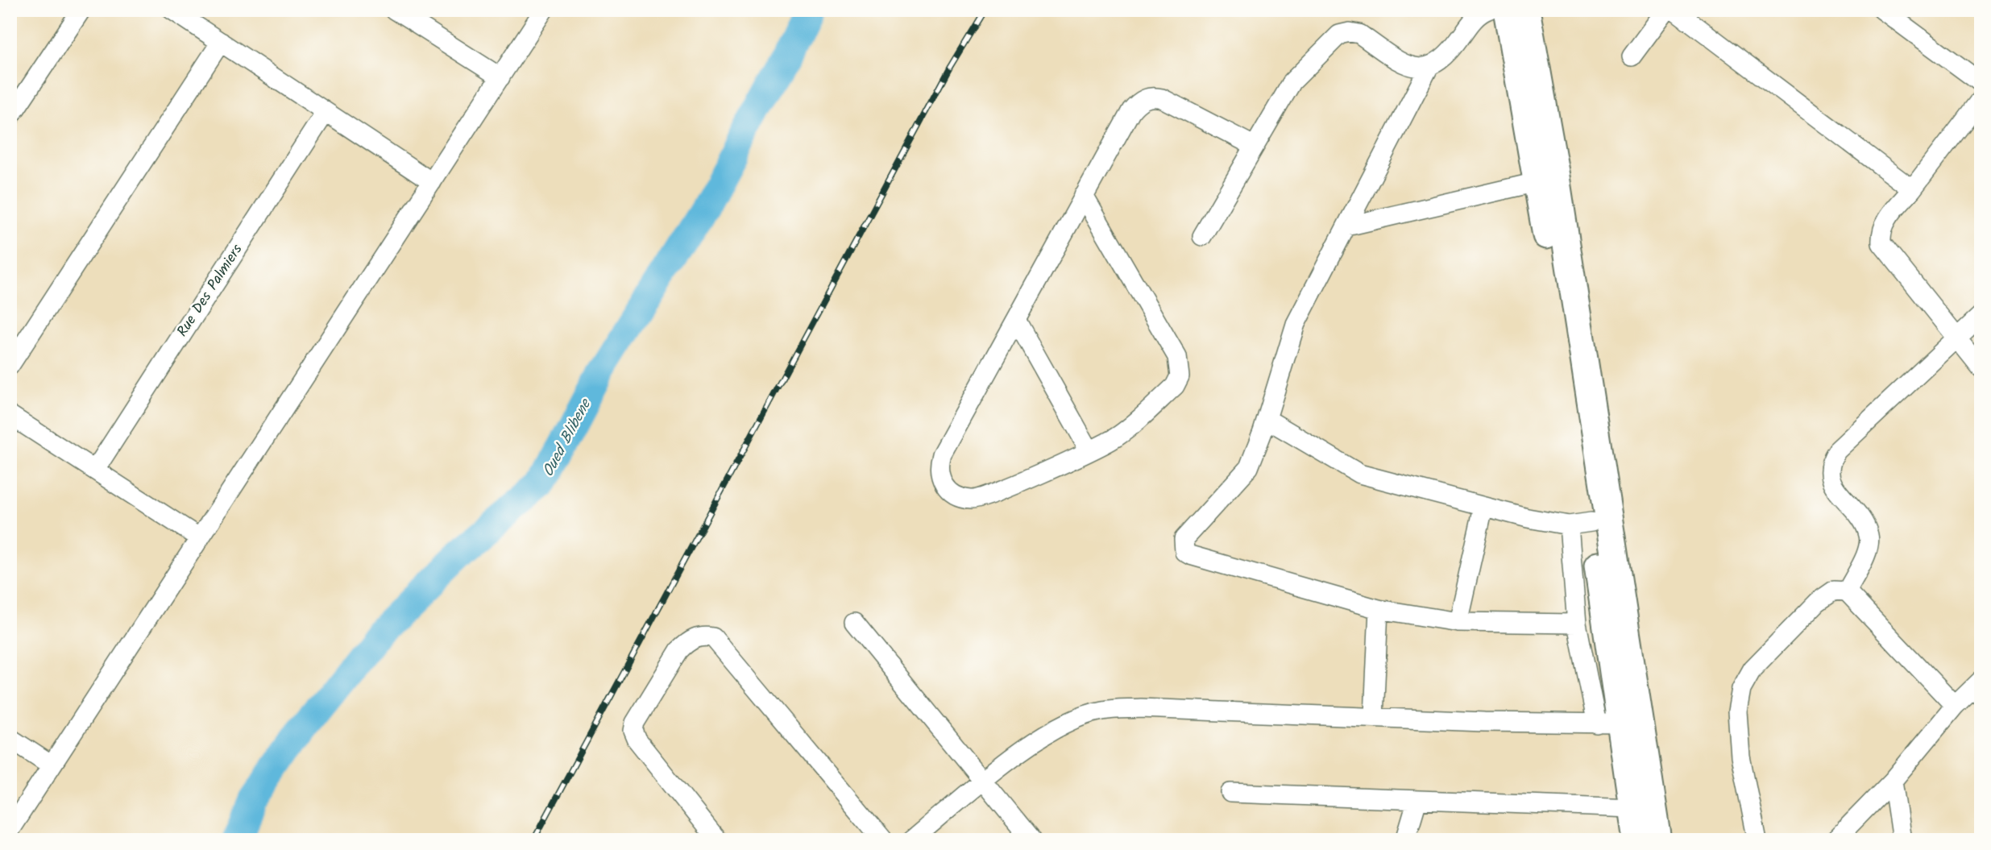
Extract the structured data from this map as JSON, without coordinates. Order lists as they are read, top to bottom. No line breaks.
{"streets":{"street":["Rue Des Palmiers"]},"water":["Oued Blibene"]}
